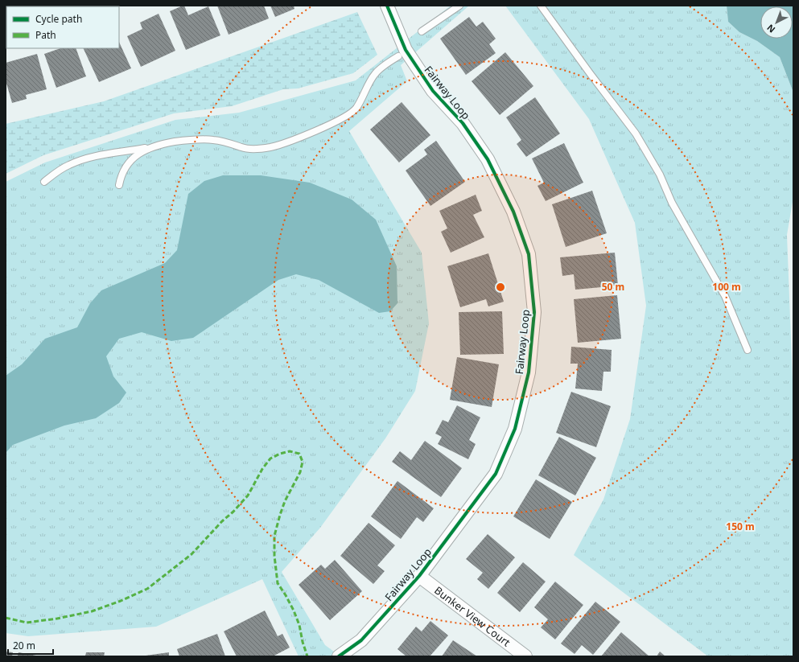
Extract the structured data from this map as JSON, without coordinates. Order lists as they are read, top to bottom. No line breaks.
{"streets":{"street":["Fairway Loop","Bunker View Court"]},"crossings":[["Fairway Loop","Bunker View Court"]],"legend":["Cycle path","Path"],"scale_bar":"20 m","north":"bottom left","rings":["50 m","100 m","150 m"]}
